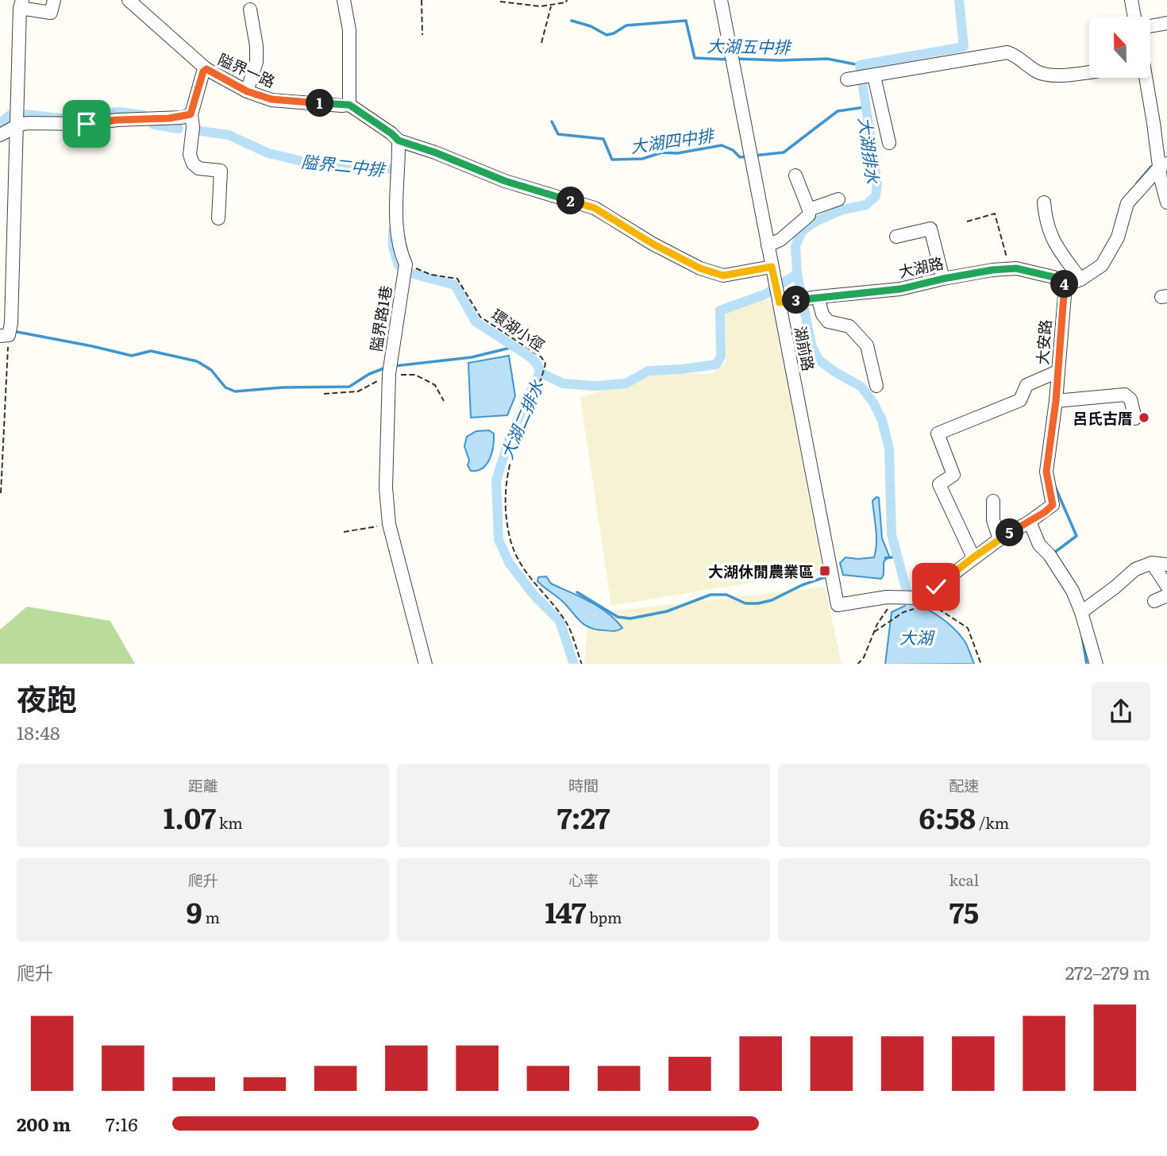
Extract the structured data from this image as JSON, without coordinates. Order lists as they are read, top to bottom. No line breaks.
{"streets":{"street":["隘界一路","大湖路","隘界路1巷","大安路","湖前路"],"path":["環湖小徑"]},"crossings":[["大湖路","大安路"],["大湖路","湖前路"],["隘界路1巷","環湖小徑"]],"water":["大湖五中排","大湖四中排","大湖排水","隘界二中排","大湖二排水","大湖"],"places":{"other":["呂氏古厝"],"transit":["大湖休閒農業區"]},"north":"top","page":{"pins":["1","2","4","3","5"],"heading":["夜跑","18:48"],"stats":[["距離","1.07 km"],["時間","7:27"],["配速","6:58 /km"],["爬升","9 m"],["心率","147 bpm"],["kcal","75"]],"chart":["爬升","272–279 m"],"list":[{"name":"200 m","note":"7:16"}]}}
